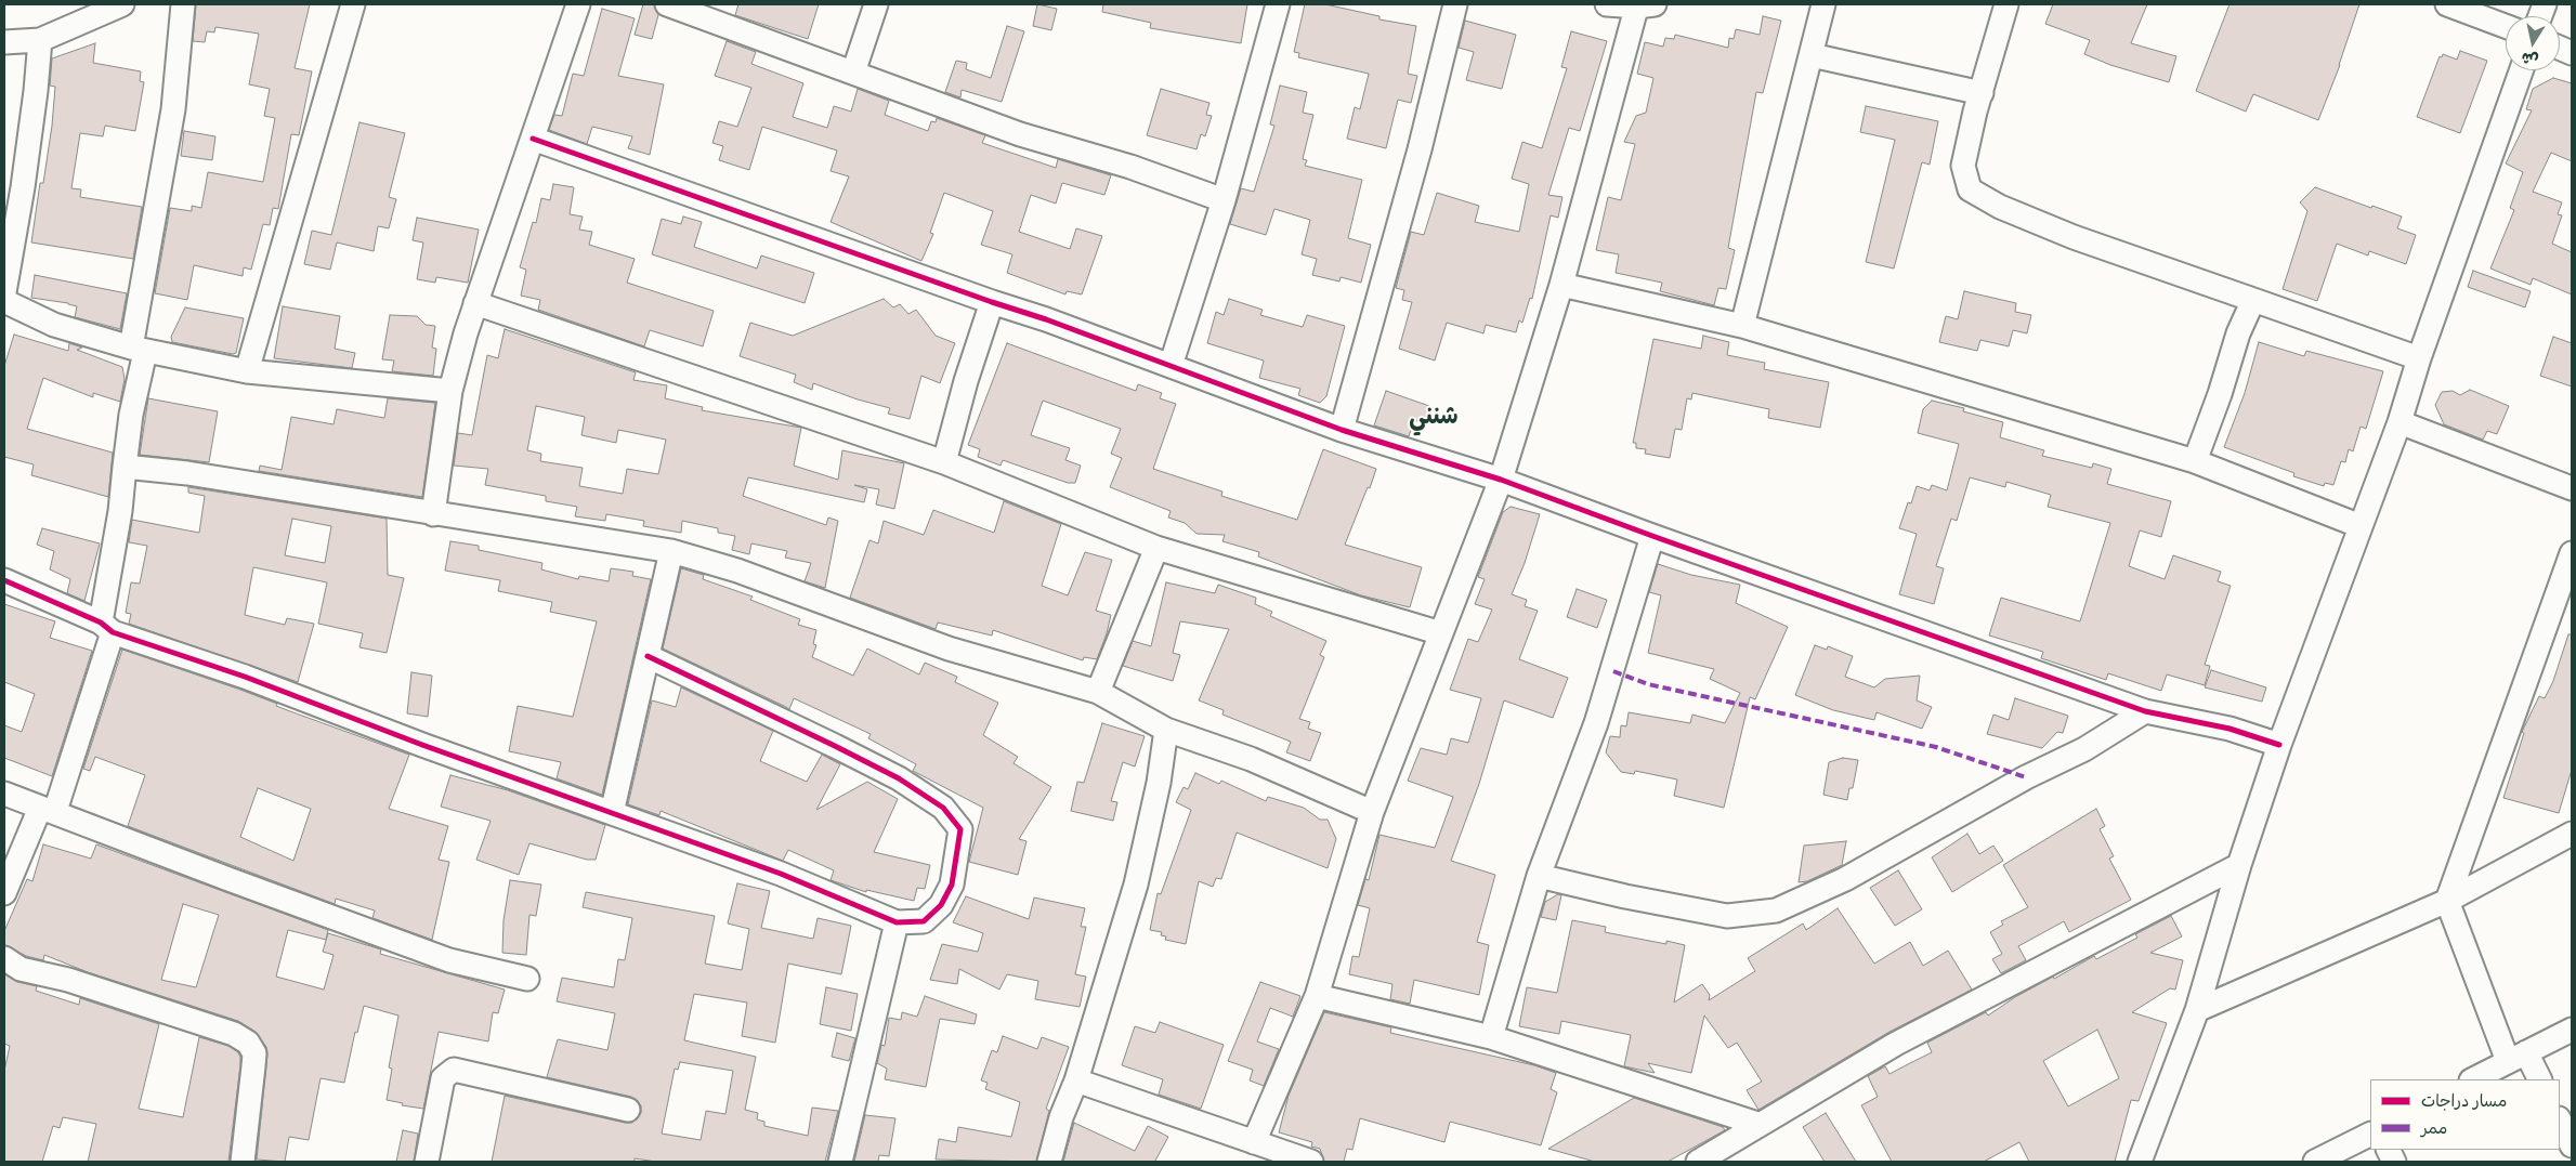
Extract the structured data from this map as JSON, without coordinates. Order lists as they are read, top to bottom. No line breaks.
{"districts":["شنني"],"legend":["مسار دراجات","ممر"],"north":"bottom"}
